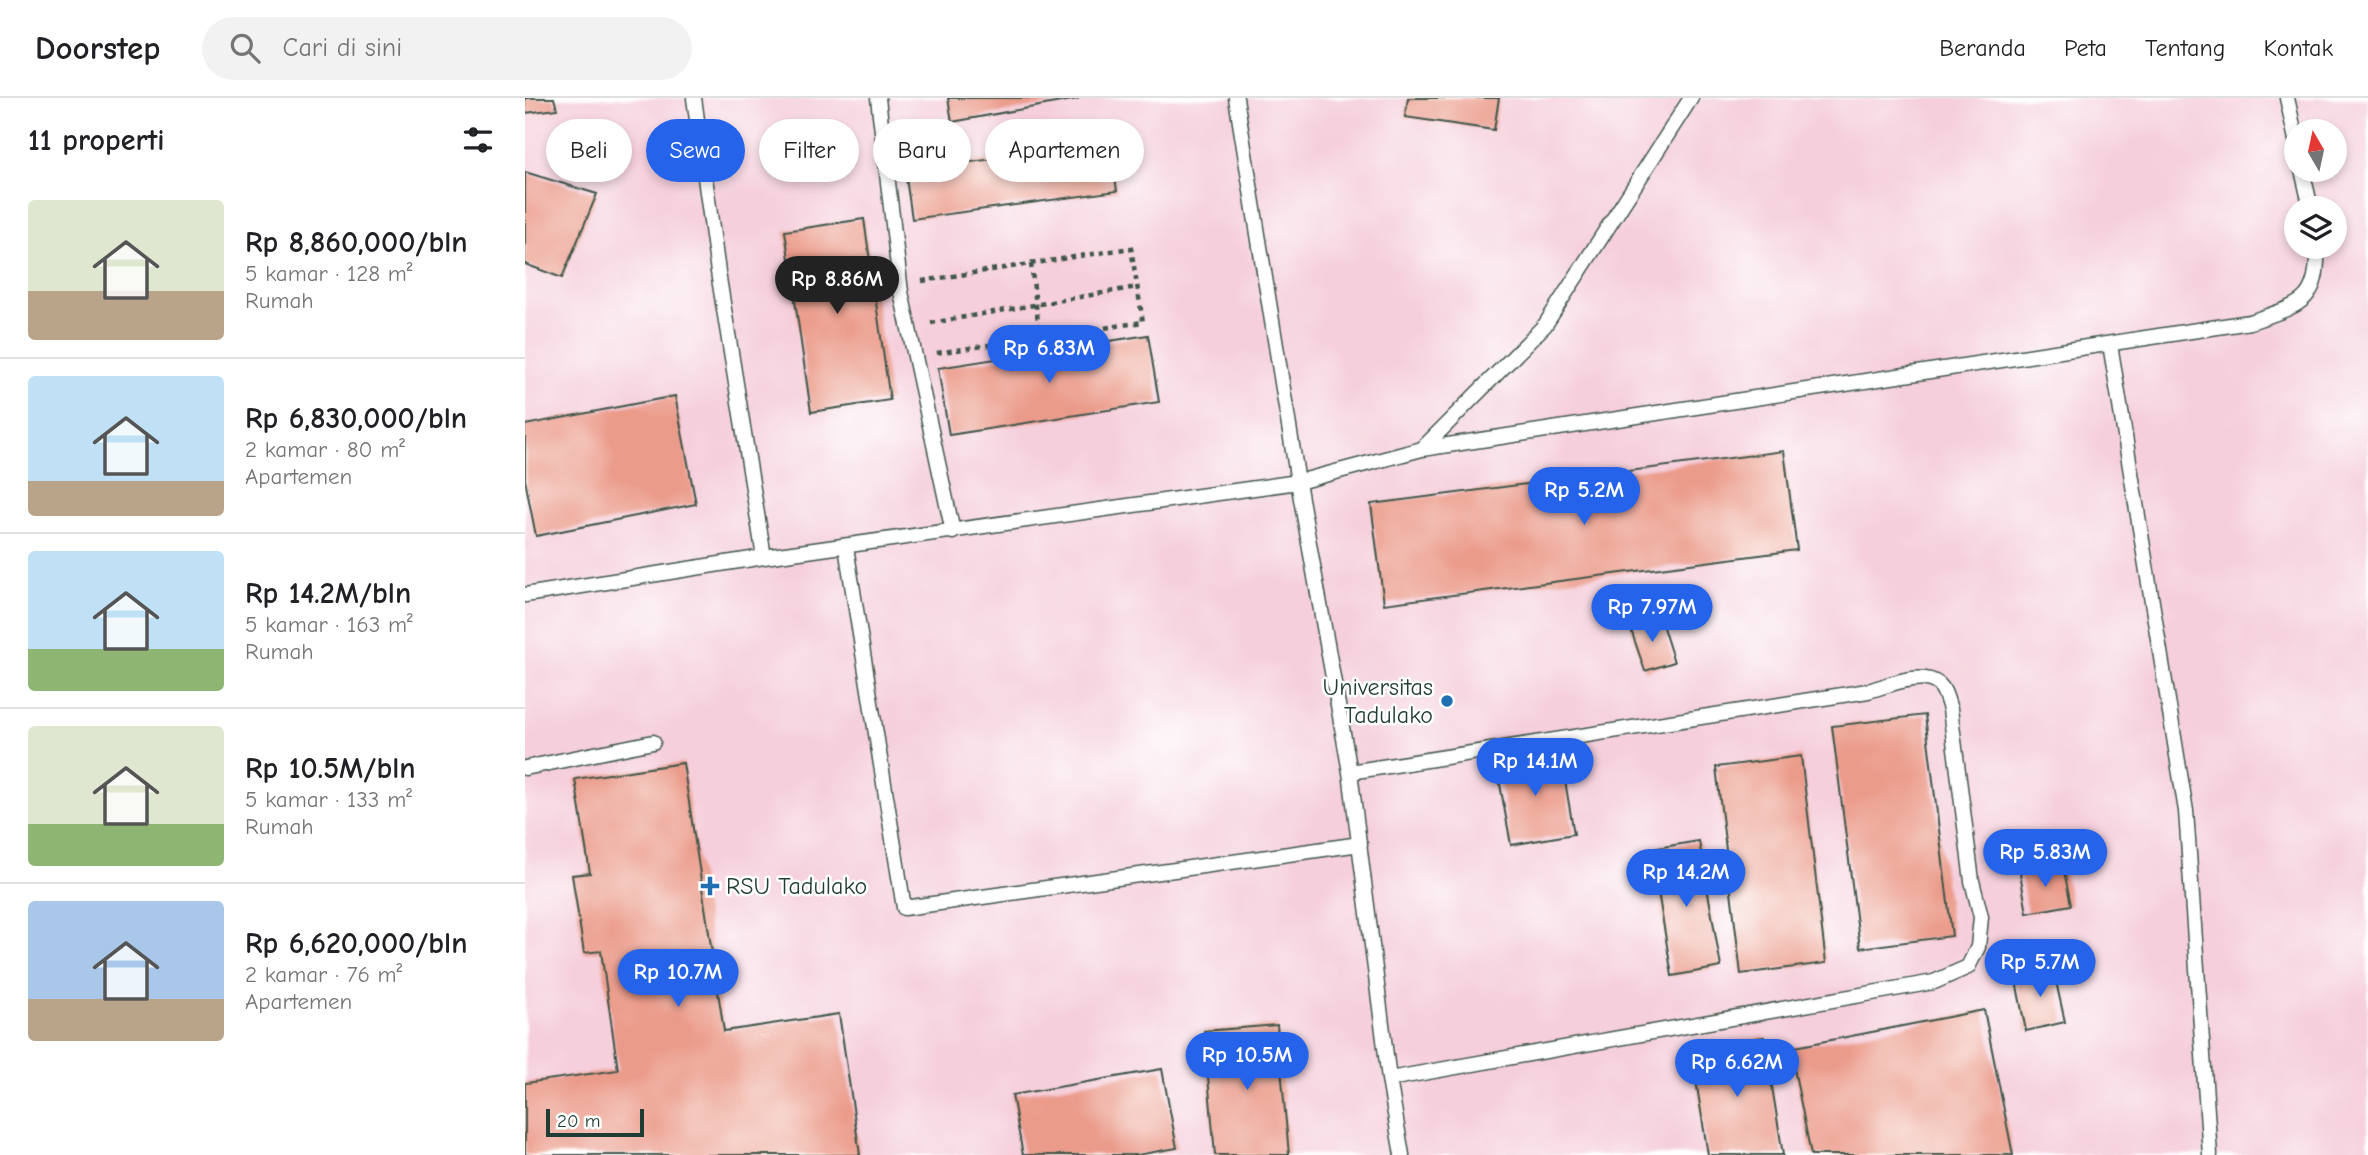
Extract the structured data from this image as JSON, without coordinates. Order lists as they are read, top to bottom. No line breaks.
{"places":{"other":["Universitas Tadulako"],"health":["RSU Tadulako"]},"scale_bar":"20 m","north":"top","page":{"header":"Doorstep","search":"Cari di sini","nav":["Beranda","Peta","Tentang","Kontak"],"heading":"11 properti","chip":["Beli","Sewa","Filter","Baru","Apartemen"],"list":[{"name":"Rp 8,860,000/bln","note":"5 kamar · 128 m² · Rumah"},{"name":"Rp 6,830,000/bln","note":"2 kamar · 80 m² · Apartemen"},{"name":"Rp 14.2M/bln","note":"5 kamar · 163 m² · Rumah"},{"name":"Rp 10.5M/bln","note":"5 kamar · 133 m² · Rumah"},{"name":"Rp 6,620,000/bln","note":"2 kamar · 76 m² · Apartemen"}],"price":["Rp 8.86M","Rp 6.83M","Rp 5.2M","Rp 7.97M","Rp 14.1M","Rp 5.83M","Rp 14.2M","Rp 5.7M","Rp 10.7M","Rp 10.5M","Rp 6.62M"],"scale":"20 m"}}
